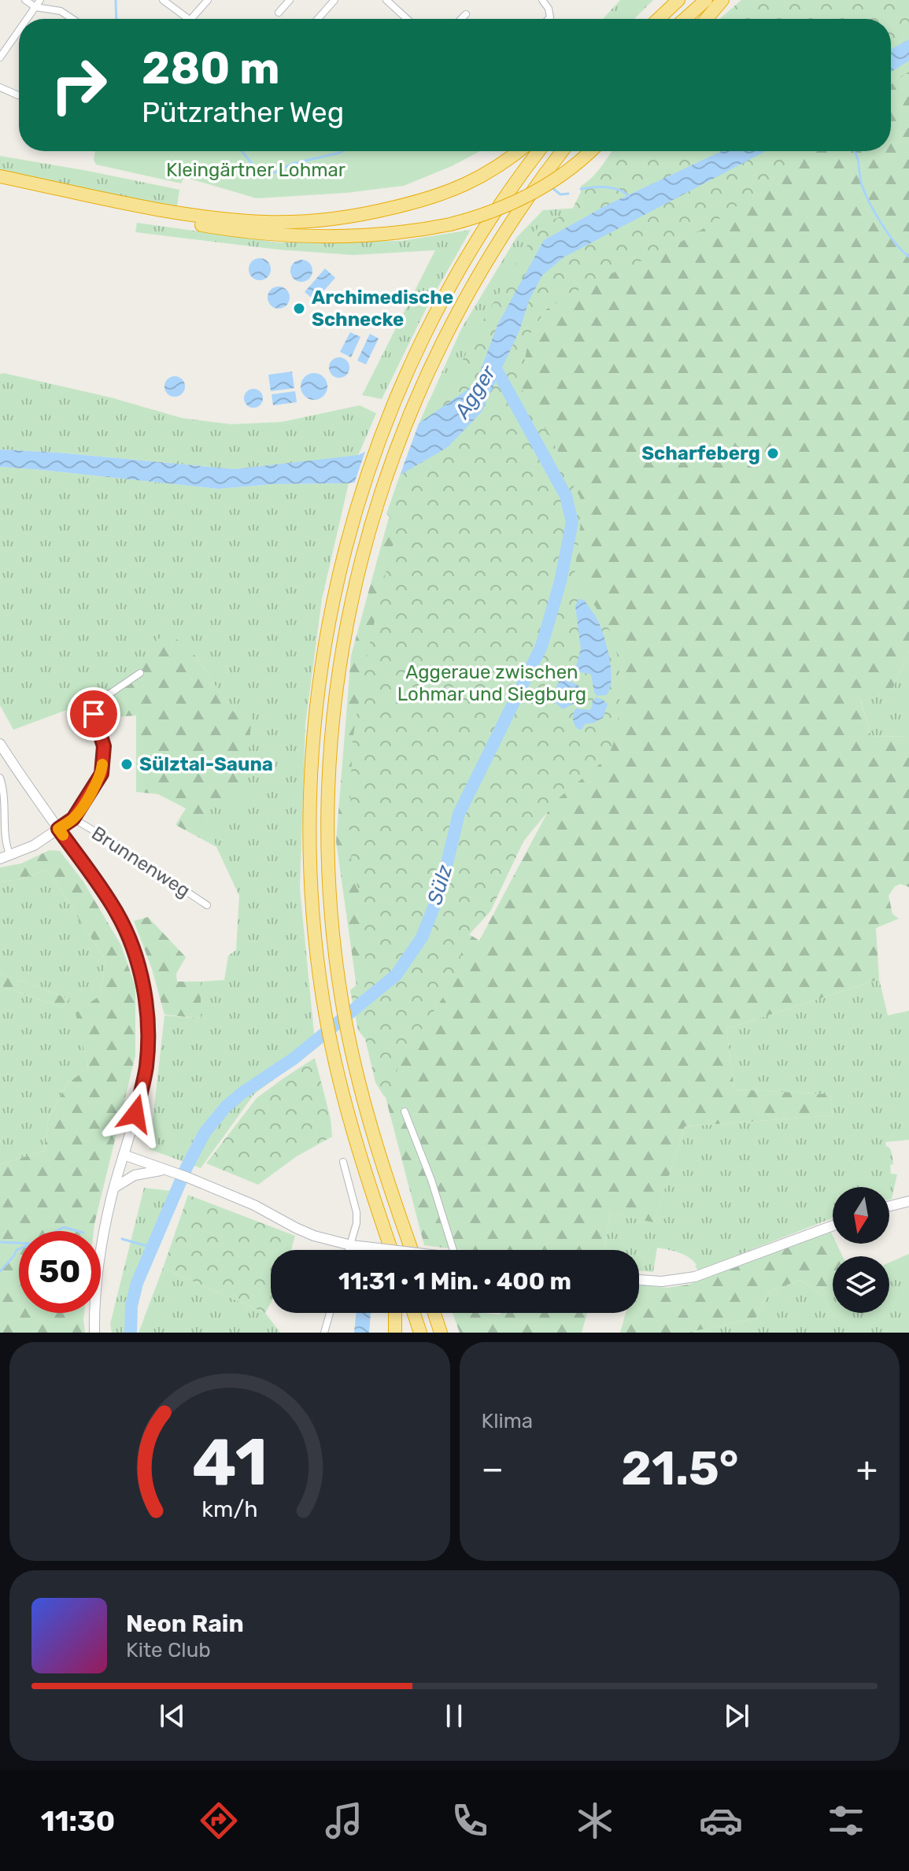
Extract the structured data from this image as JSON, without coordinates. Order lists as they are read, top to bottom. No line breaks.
{"streets":{"street":["Brunnenweg"]},"water":["Agger","Sülz"],"parks":["Kleingärtner Lohmar","Aggeraue zwischen Lohmar und Siegburg"],"places":["Archimedische Schnecke","Scharfeberg","Sülztal-Sauna"],"north":"bottom","page":{"turn":["280 m","Pützrather Weg"],"limit":"50","trip":"11:31 · 1 Min. · 400 m","tile":"Klima","heat":["−","21.5°","+"],"song":["Neon Rain","Kite Club"],"tabs":"11:30","gauge":["41","km/h"]}}
